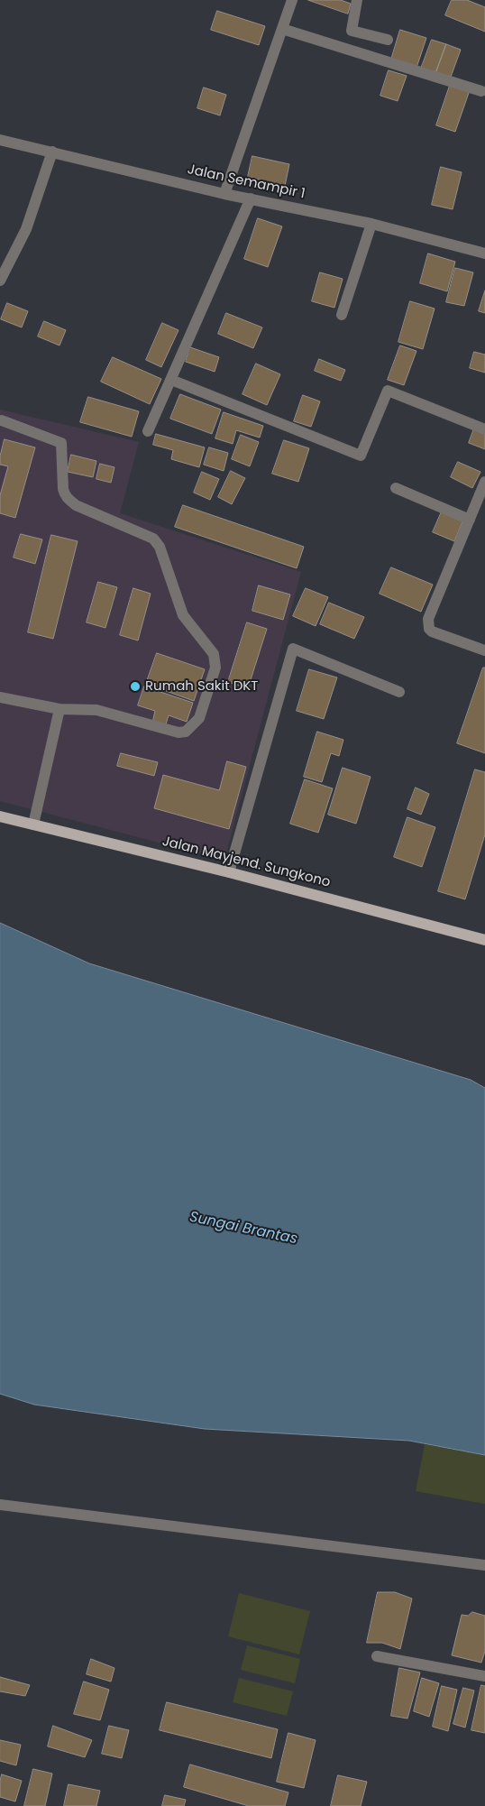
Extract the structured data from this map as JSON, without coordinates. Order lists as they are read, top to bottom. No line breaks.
{"streets":{"main road":["Jalan Mayjend. Sungkono"],"street":["Jalan Semampir 1"]},"water":["Sungai Brantas"],"places":["Rumah Sakit DKT"]}
